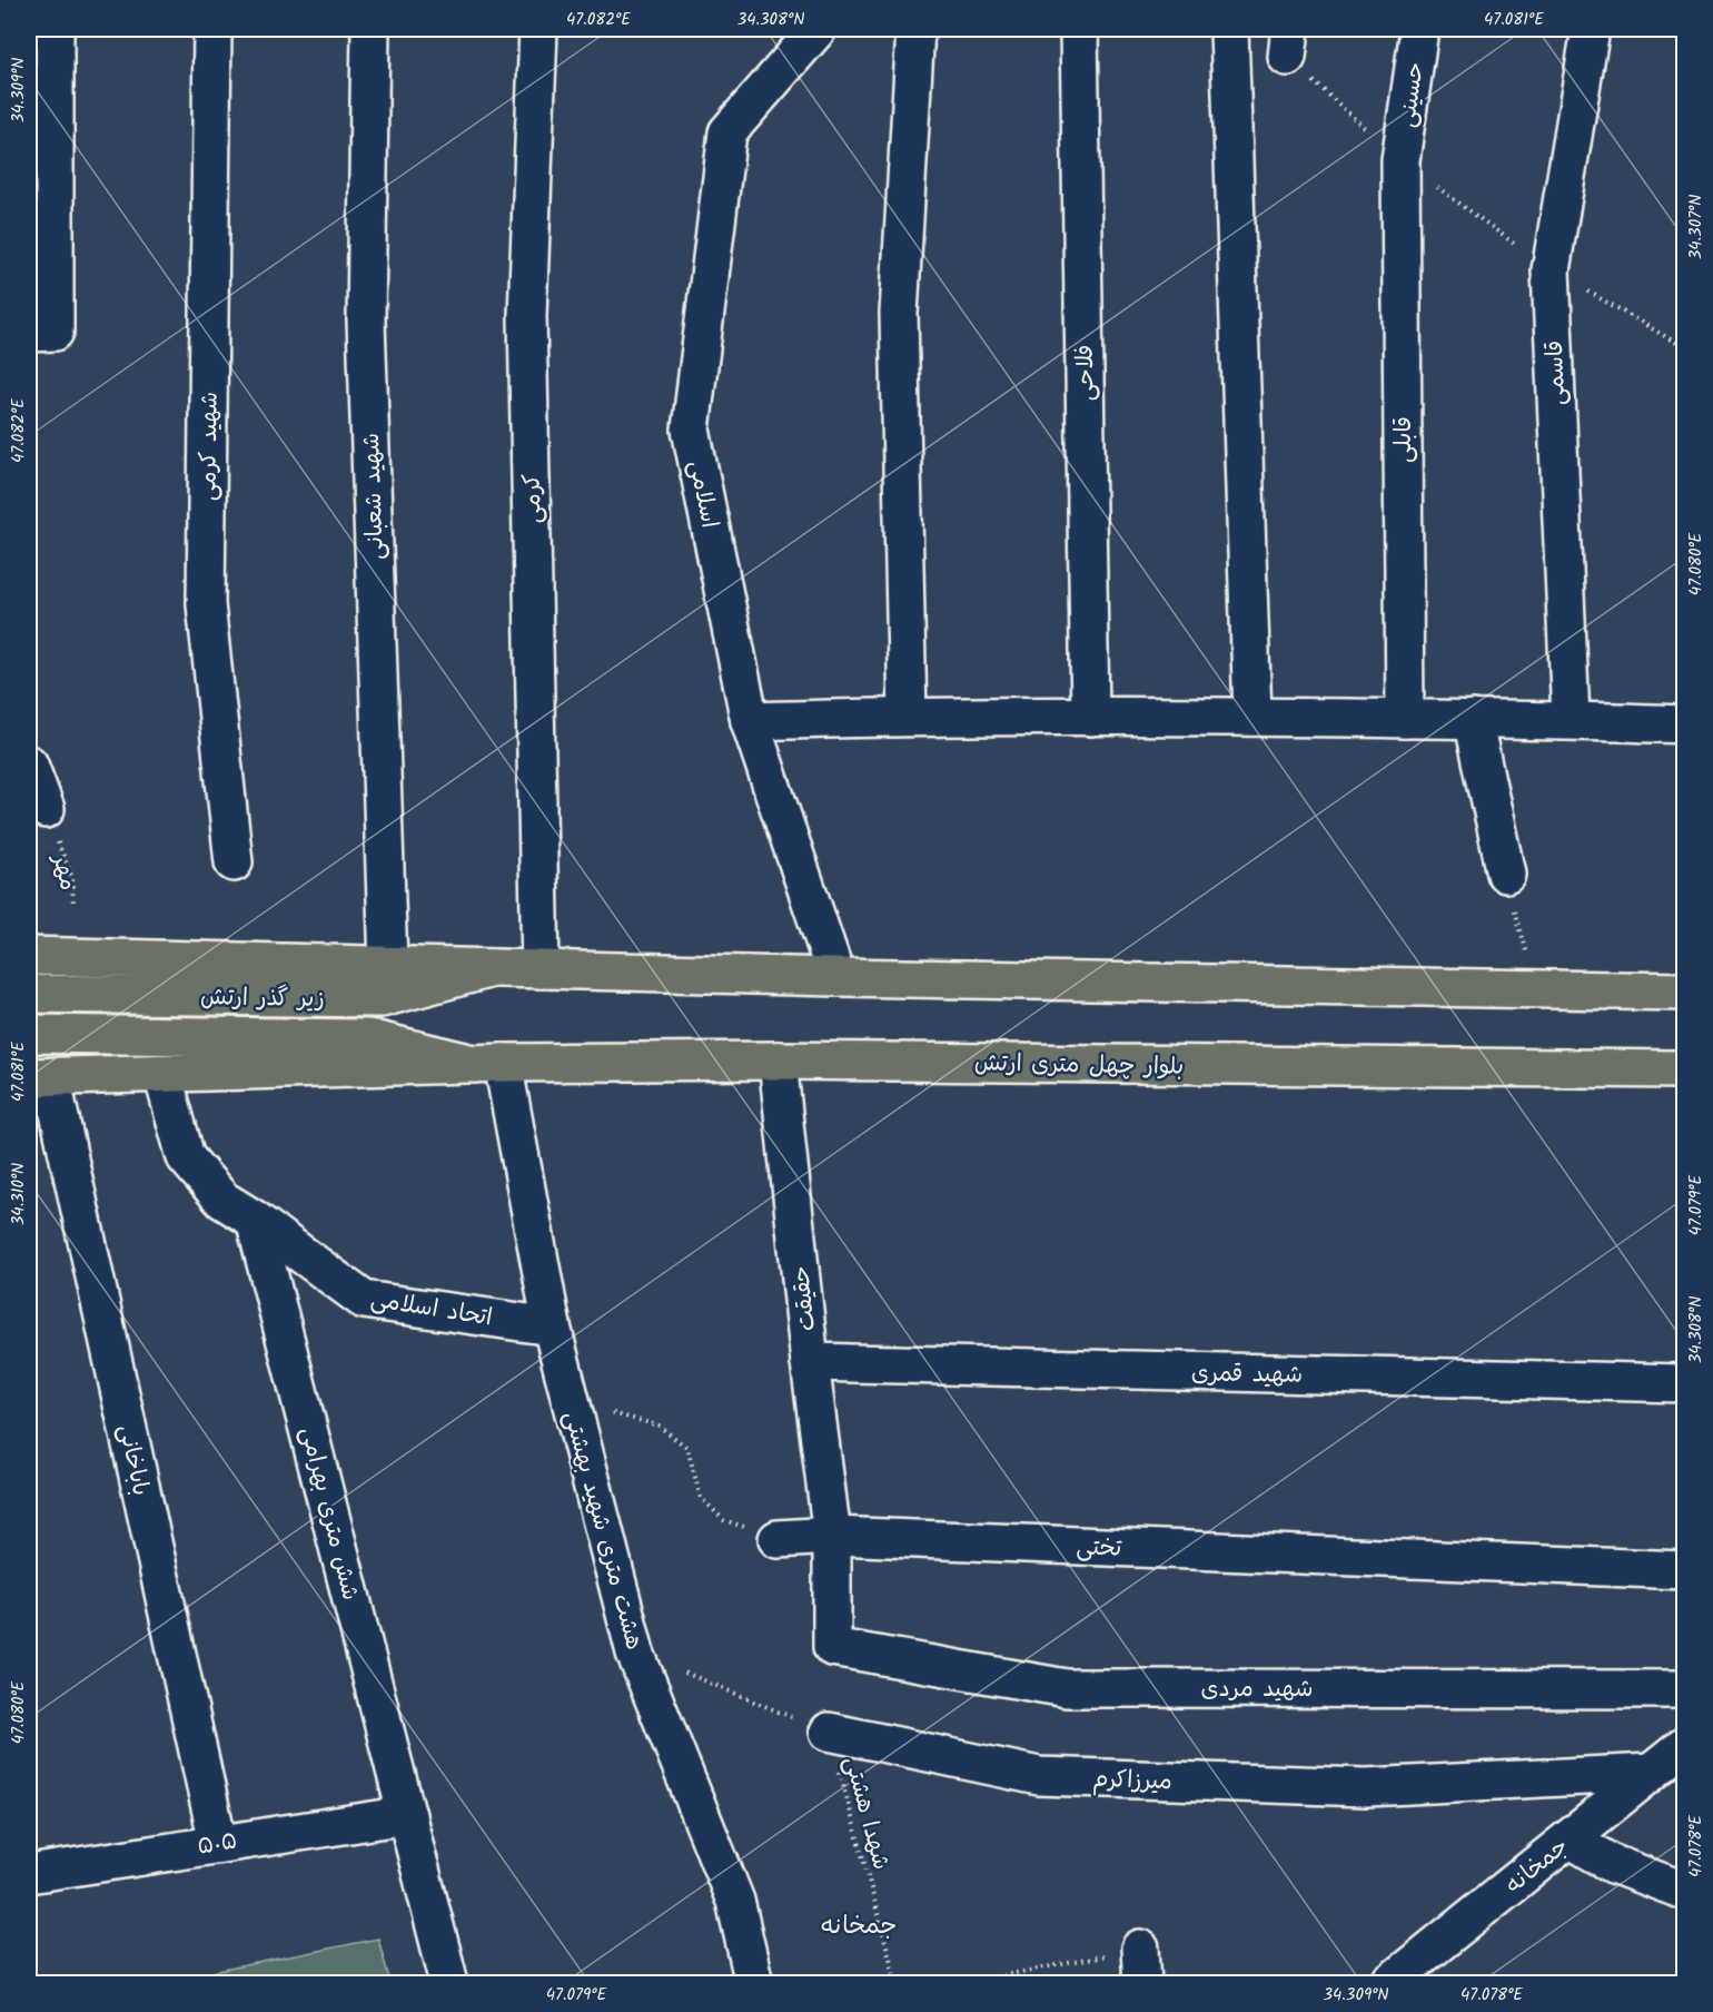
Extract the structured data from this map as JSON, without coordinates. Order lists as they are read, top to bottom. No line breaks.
{"streets":{"main road":["زیر گذر ارتش","بلوار چهل متری ارتش"],"street":["حسینی","فلاحی","قاسمی","قابلی","شهید کرمی","اسلامی","شهید شعبانی","کرمی","حقیقت","اتحاد اسلامی","شهید قمری","باباخانی","شش متری بهرامی","هشت متری شهید بهشتی","تختی","شهید مردی","میرزاکرم","۵۰۵","جمخانه"],"path":["مهر","شهدا هشتی"]},"crossings":[["حسینی","قابلی"],["زیر گذر ارتش","بلوار چهل متری ارتش"],["زیر گذر ارتش","هشت متری شهید بهشتی"],["بلوار چهل متری ارتش","حقیقت"],["بلوار چهل متری ارتش","هشت متری شهید بهشتی"],["حقیقت","شهید قمری"],["حقیقت","تختی"],["حقیقت","شهید مردی"],["اتحاد اسلامی","شش متری بهرامی"],["اتحاد اسلامی","هشت متری شهید بهشتی"],["باباخانی","۵۰۵"],["شش متری بهرامی","۵۰۵"],["میرزاکرم","شهدا هشتی"],["میرزاکرم","جمخانه"]],"districts":["جمخانه"],"coordinates":["47.082°E","34.308°N","47.081°E","34.309°N","34.307°N","47.080°E","34.310°N","47.079°E","47.078°E"]}
